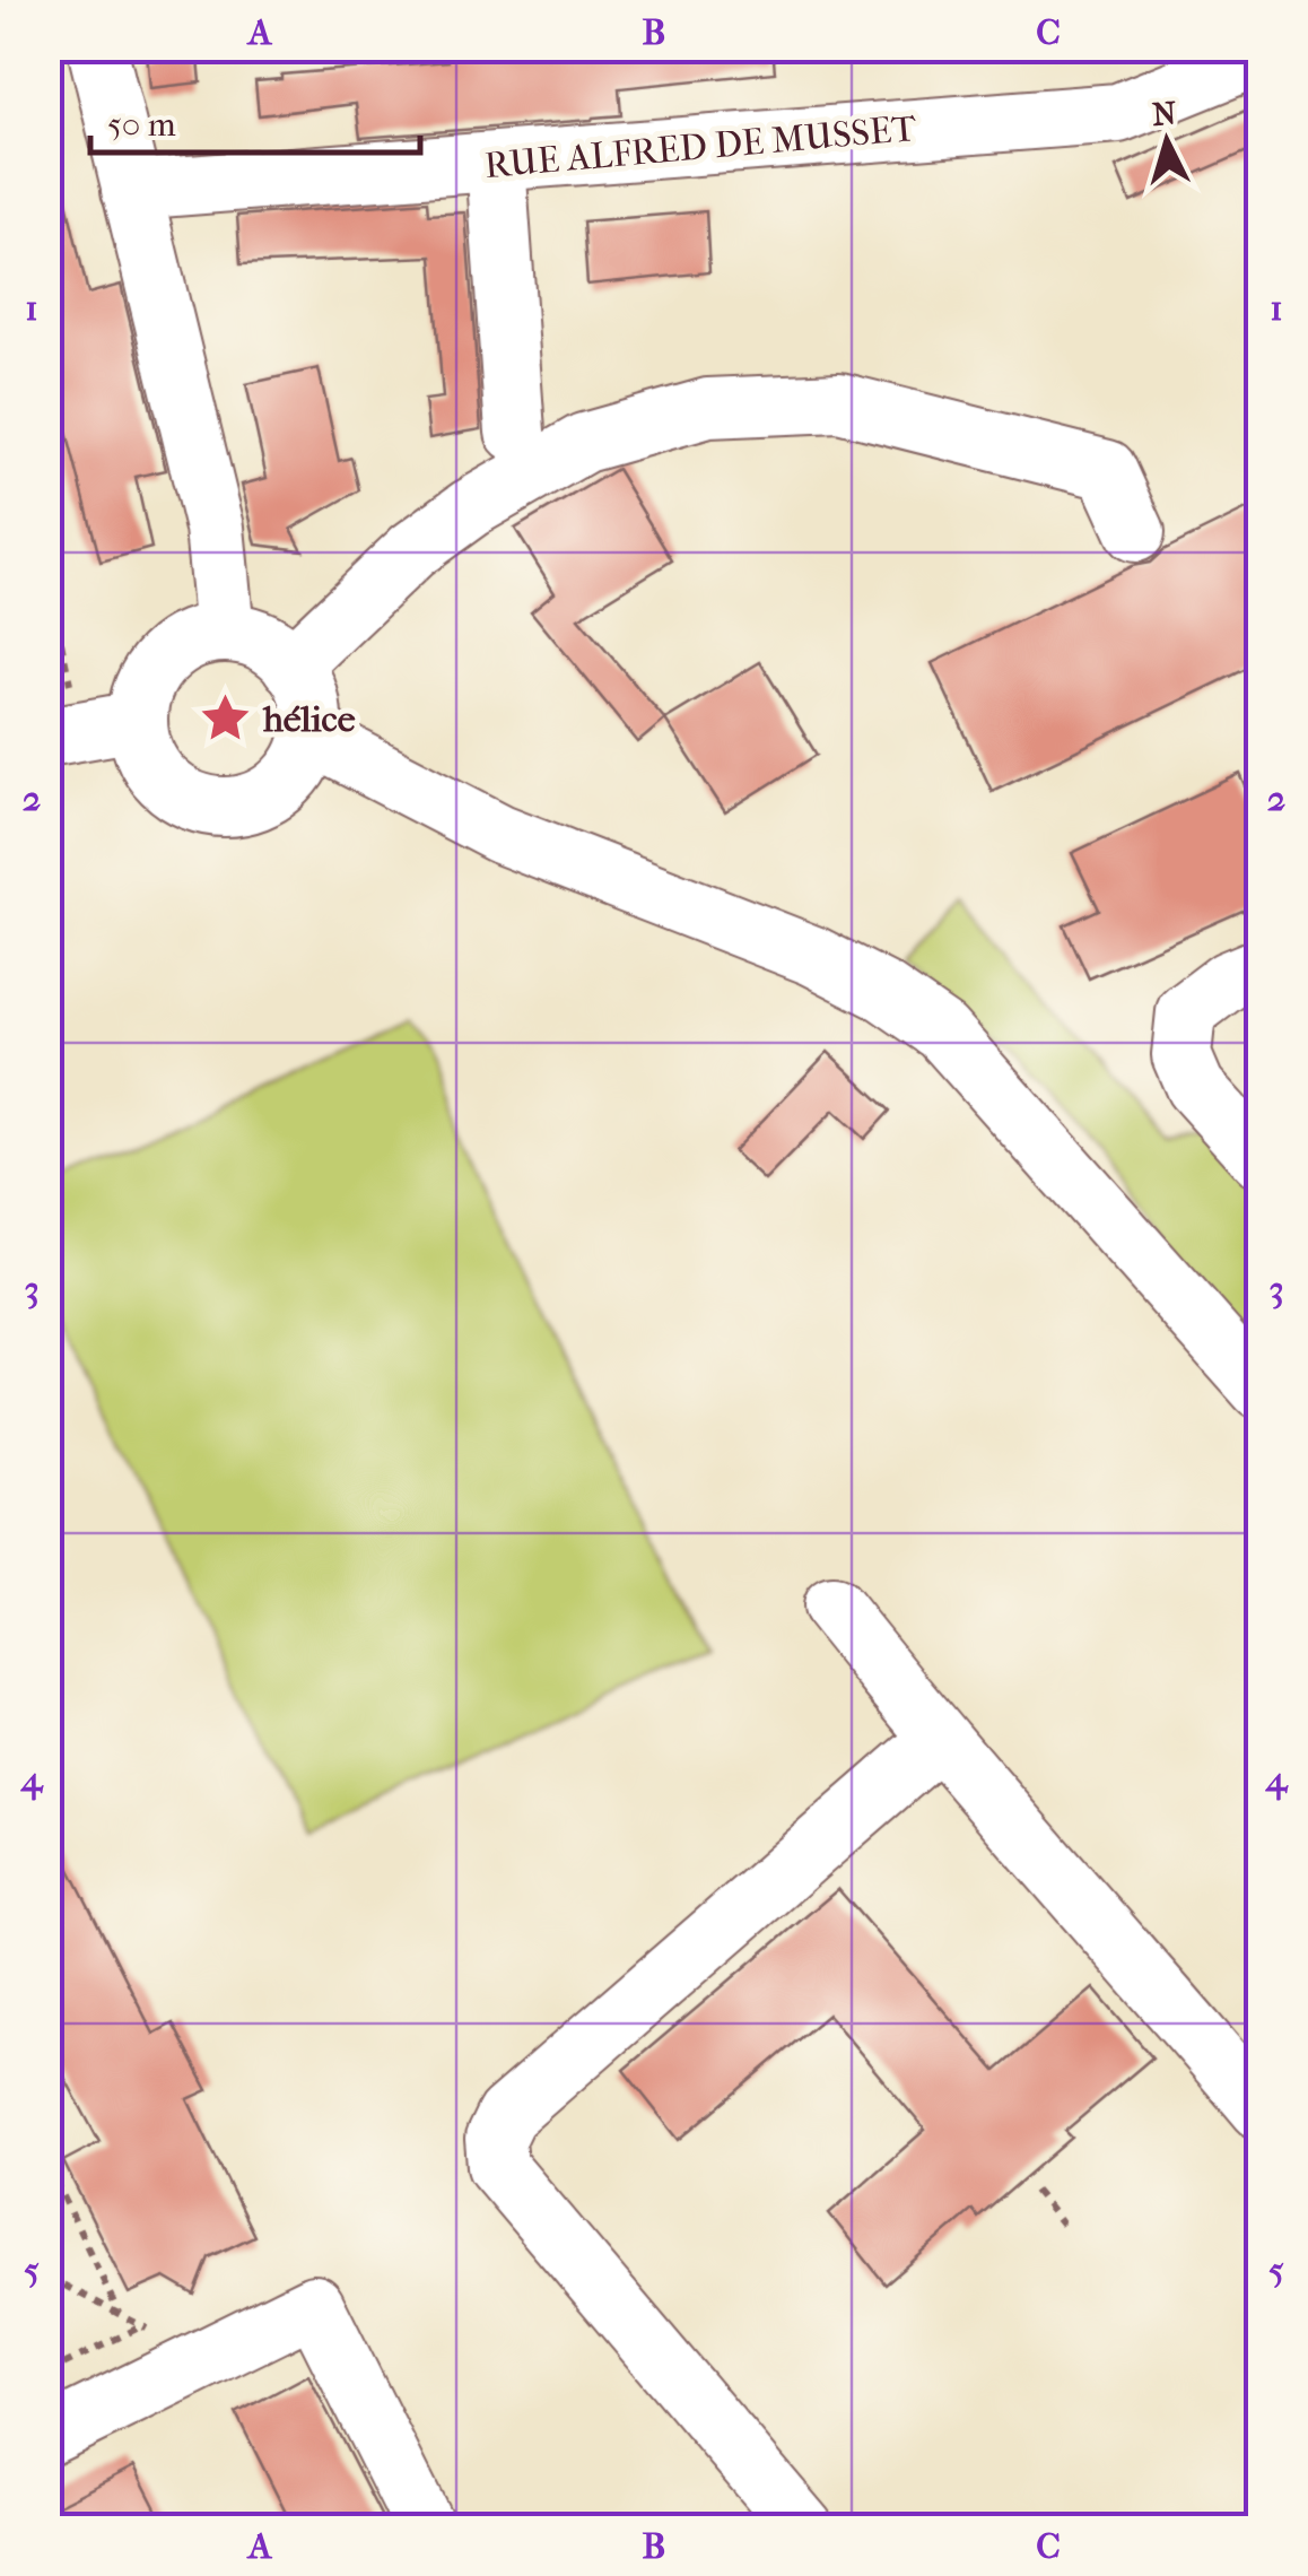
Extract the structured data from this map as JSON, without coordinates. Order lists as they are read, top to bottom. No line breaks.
{"streets":{"street":["RUE ALFRED DE MUSSET"]},"places":{"place":["hélice"]},"scale_bar":"50 m","north":"top","grid":{"columns":["A","B","C"],"rows":["1","2","3","4","5"]}}
